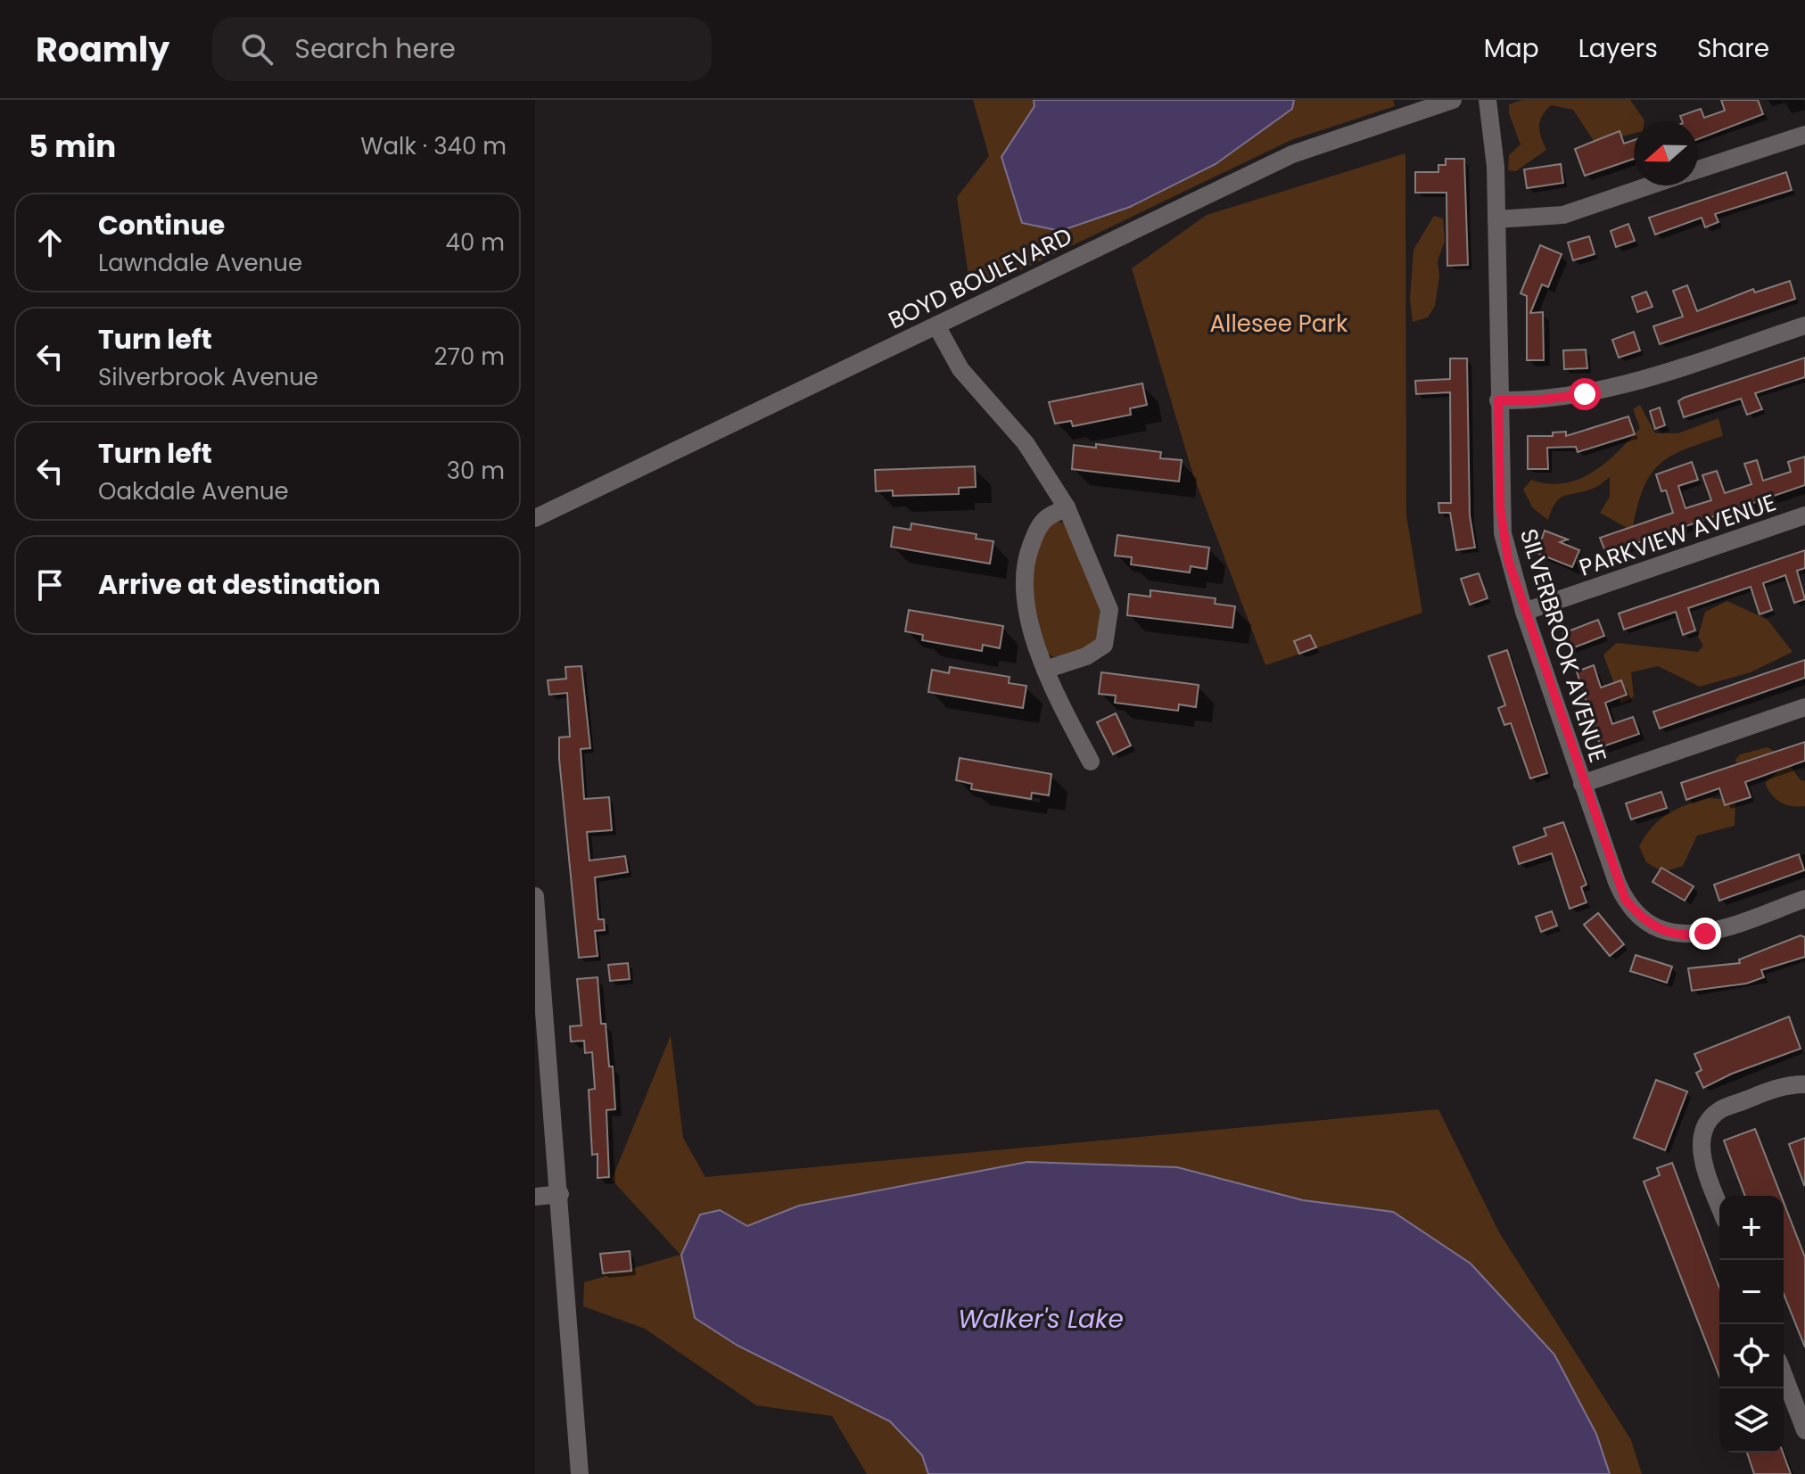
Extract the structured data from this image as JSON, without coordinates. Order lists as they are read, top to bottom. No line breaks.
{"streets":{"street":["BOYD BOULEVARD","PARKVIEW AVENUE","SILVERBROOK AVENUE"]},"crossings":[["PARKVIEW AVENUE","SILVERBROOK AVENUE"]],"water":["Walker's Lake"],"parks":["Allesee Park"],"north":"left","page":{"header":"Roamly","search":"Search here","nav":["Map","Layers","Share"],"heading":["5 min","Walk · 340 m"],"list":[["Continue","Lawndale Avenue","40 m"],["Turn left","Silverbrook Avenue","270 m"],["Turn left","Oakdale Avenue","30 m"],"Arrive at destination"],"map_buttons":["+","−"]}}
